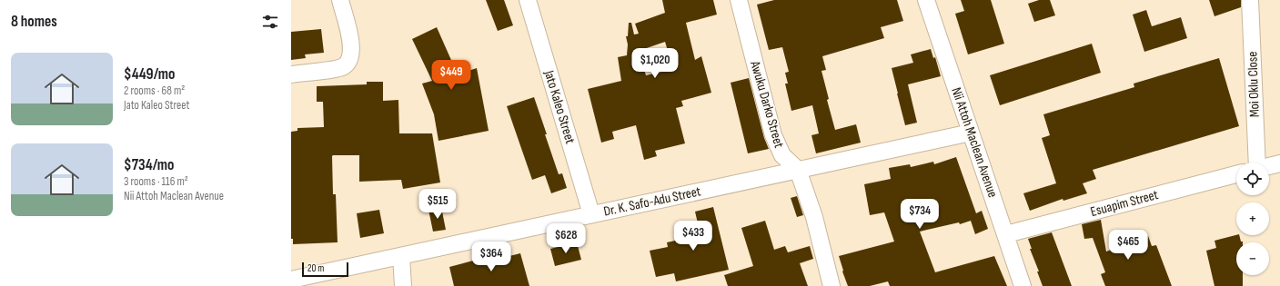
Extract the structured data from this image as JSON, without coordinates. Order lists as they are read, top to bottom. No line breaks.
{"streets":{"street":["Moi Oklu Close","Awuku Darko Street","Jato Kaleo Street","Nii Attoh Maclean Avenue","Dr. K. Safo-Adu Street","Esuapim Street"]},"crossings":[["Awuku Darko Street","Dr. K. Safo-Adu Street"],["Jato Kaleo Street","Dr. K. Safo-Adu Street"],["Nii Attoh Maclean Avenue","Dr. K. Safo-Adu Street"],["Nii Attoh Maclean Avenue","Esuapim Street"]],"scale_bar":"20 m","page":{"heading":"8 homes","list":[{"name":"$449/mo","note":"2 rooms · 68 m² · Jato Kaleo Street"},{"name":"$734/mo","note":"3 rooms · 116 m² · Nii Attoh Maclean Avenue"}],"price":["$1,020","$449","$515","$734","$433","$628","$465","$364"],"map_buttons":["+","−"],"scale":"20 m"}}
